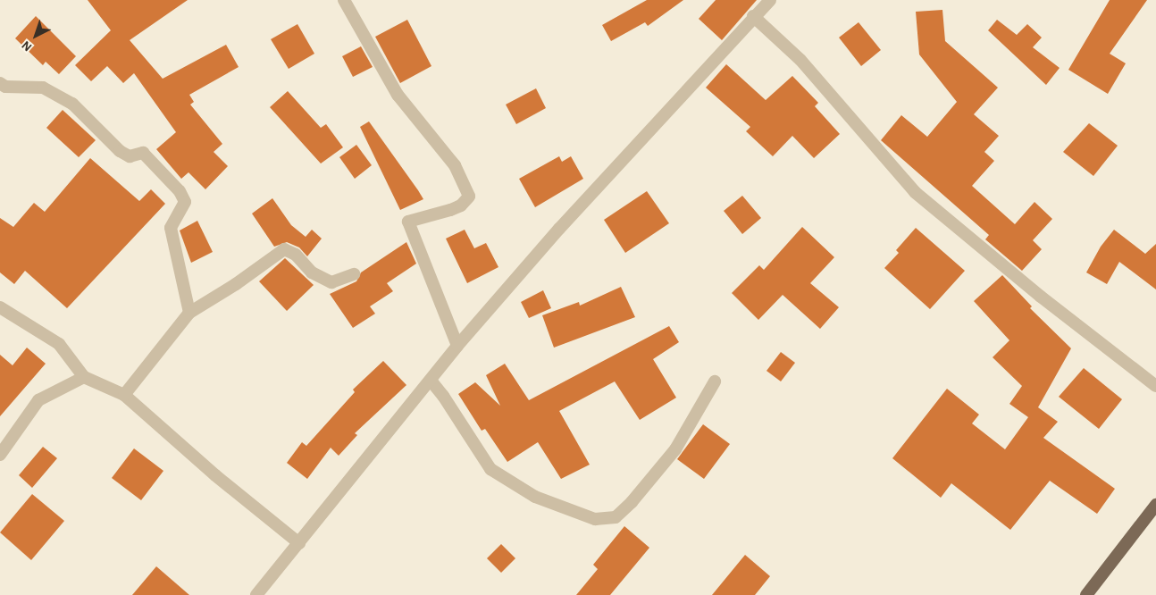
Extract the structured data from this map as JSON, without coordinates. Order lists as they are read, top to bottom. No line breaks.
{"north":"bottom left"}
